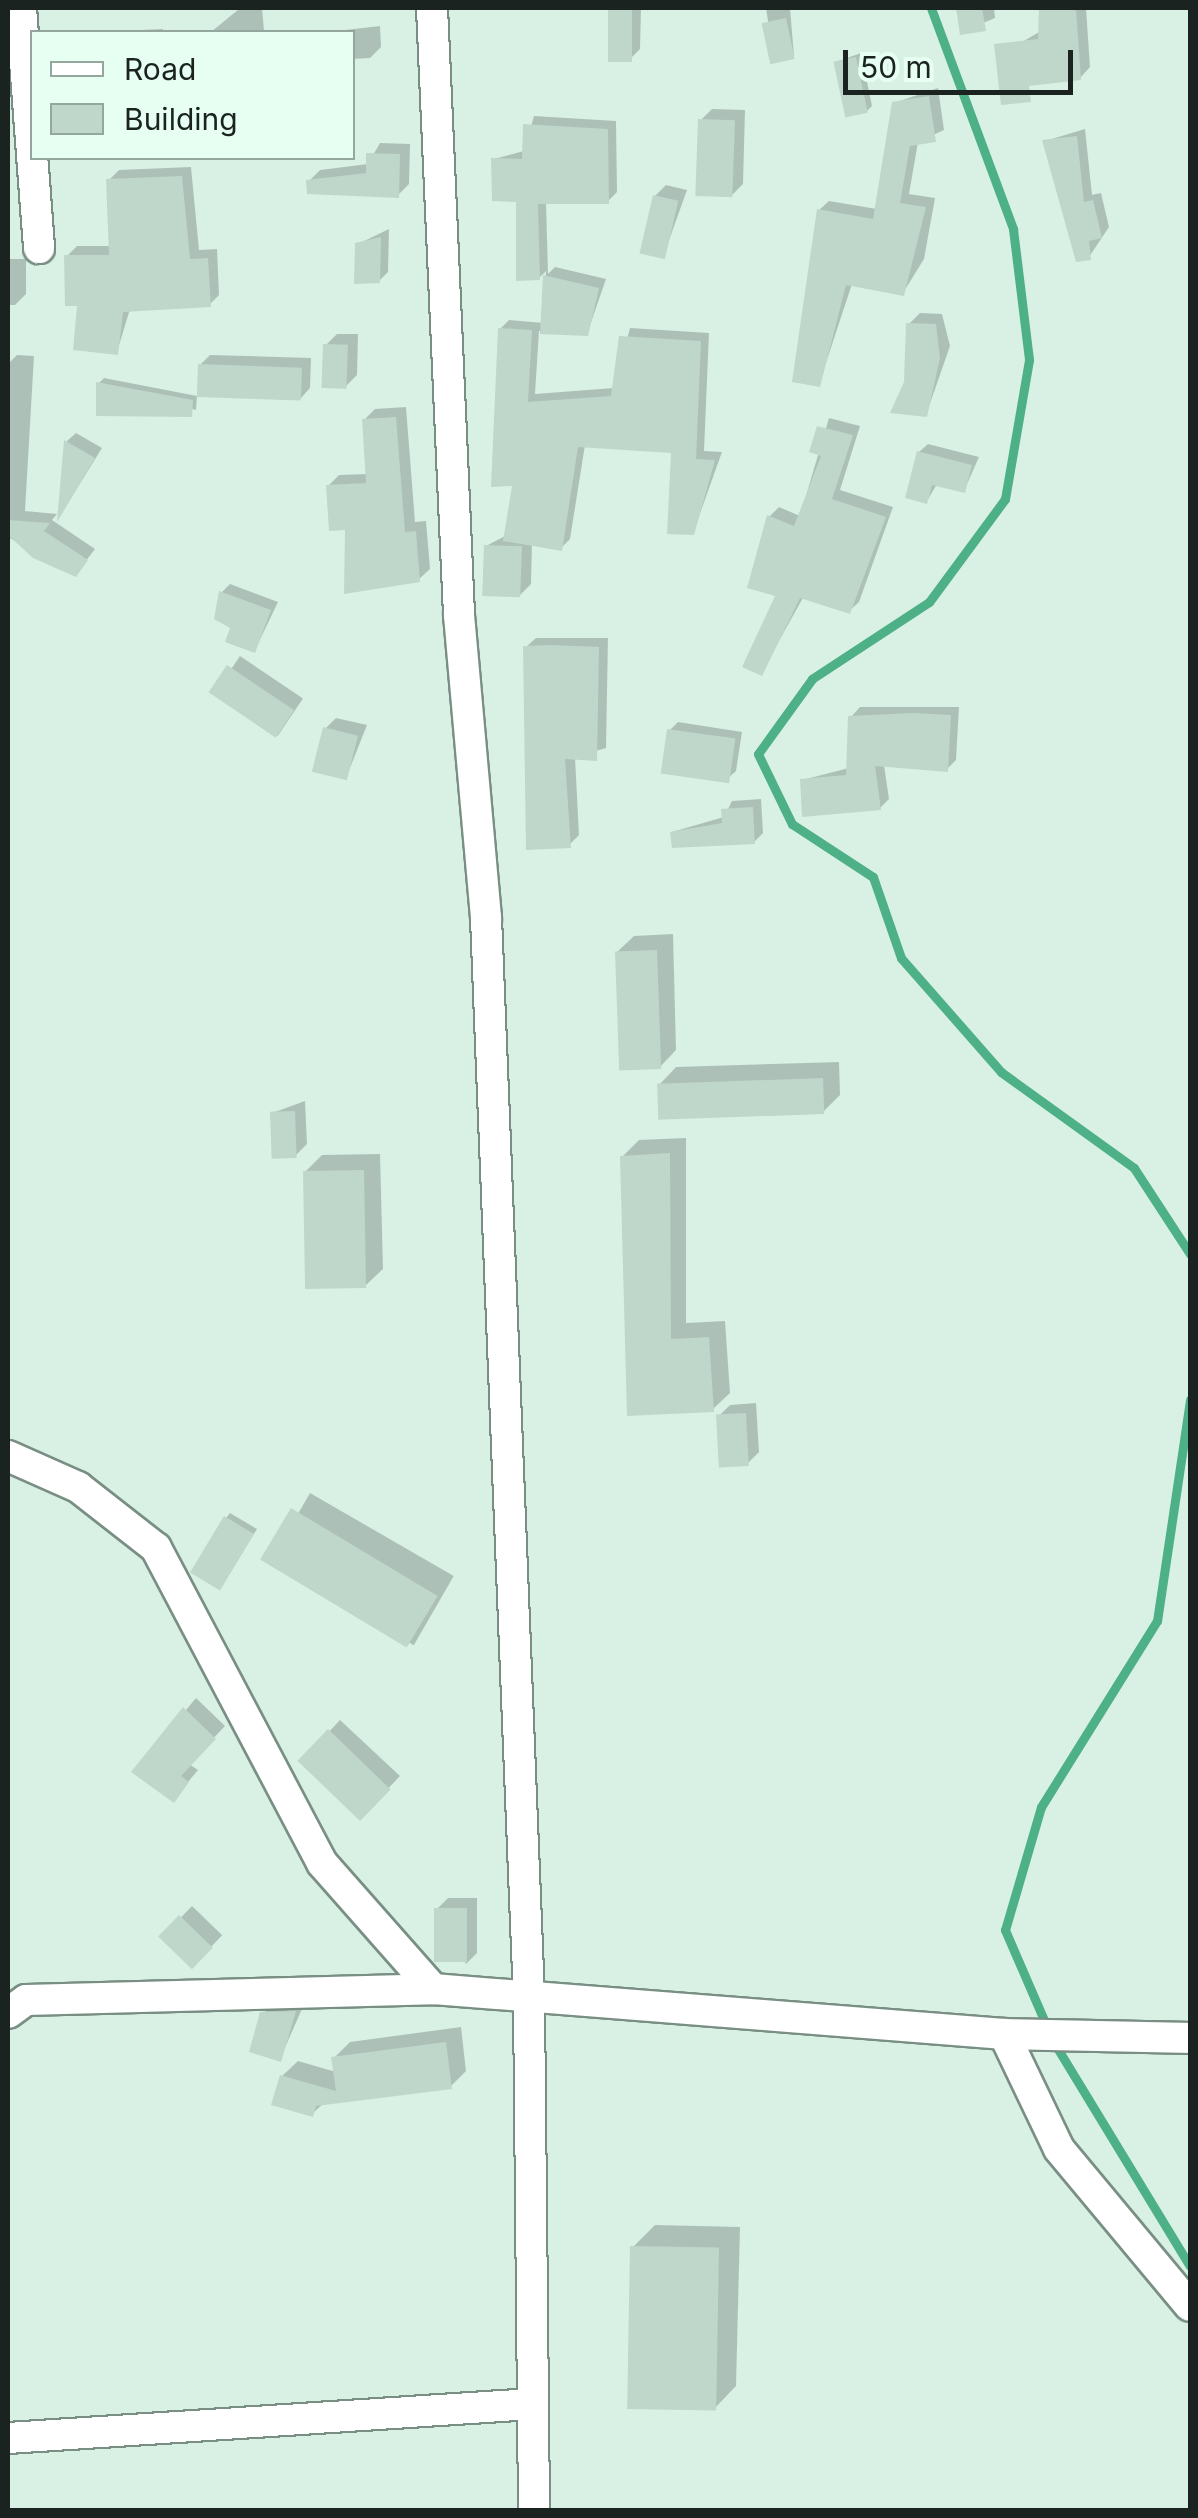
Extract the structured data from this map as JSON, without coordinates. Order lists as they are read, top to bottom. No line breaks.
{"legend":["Road","Building"],"scale_bar":"50 m"}
